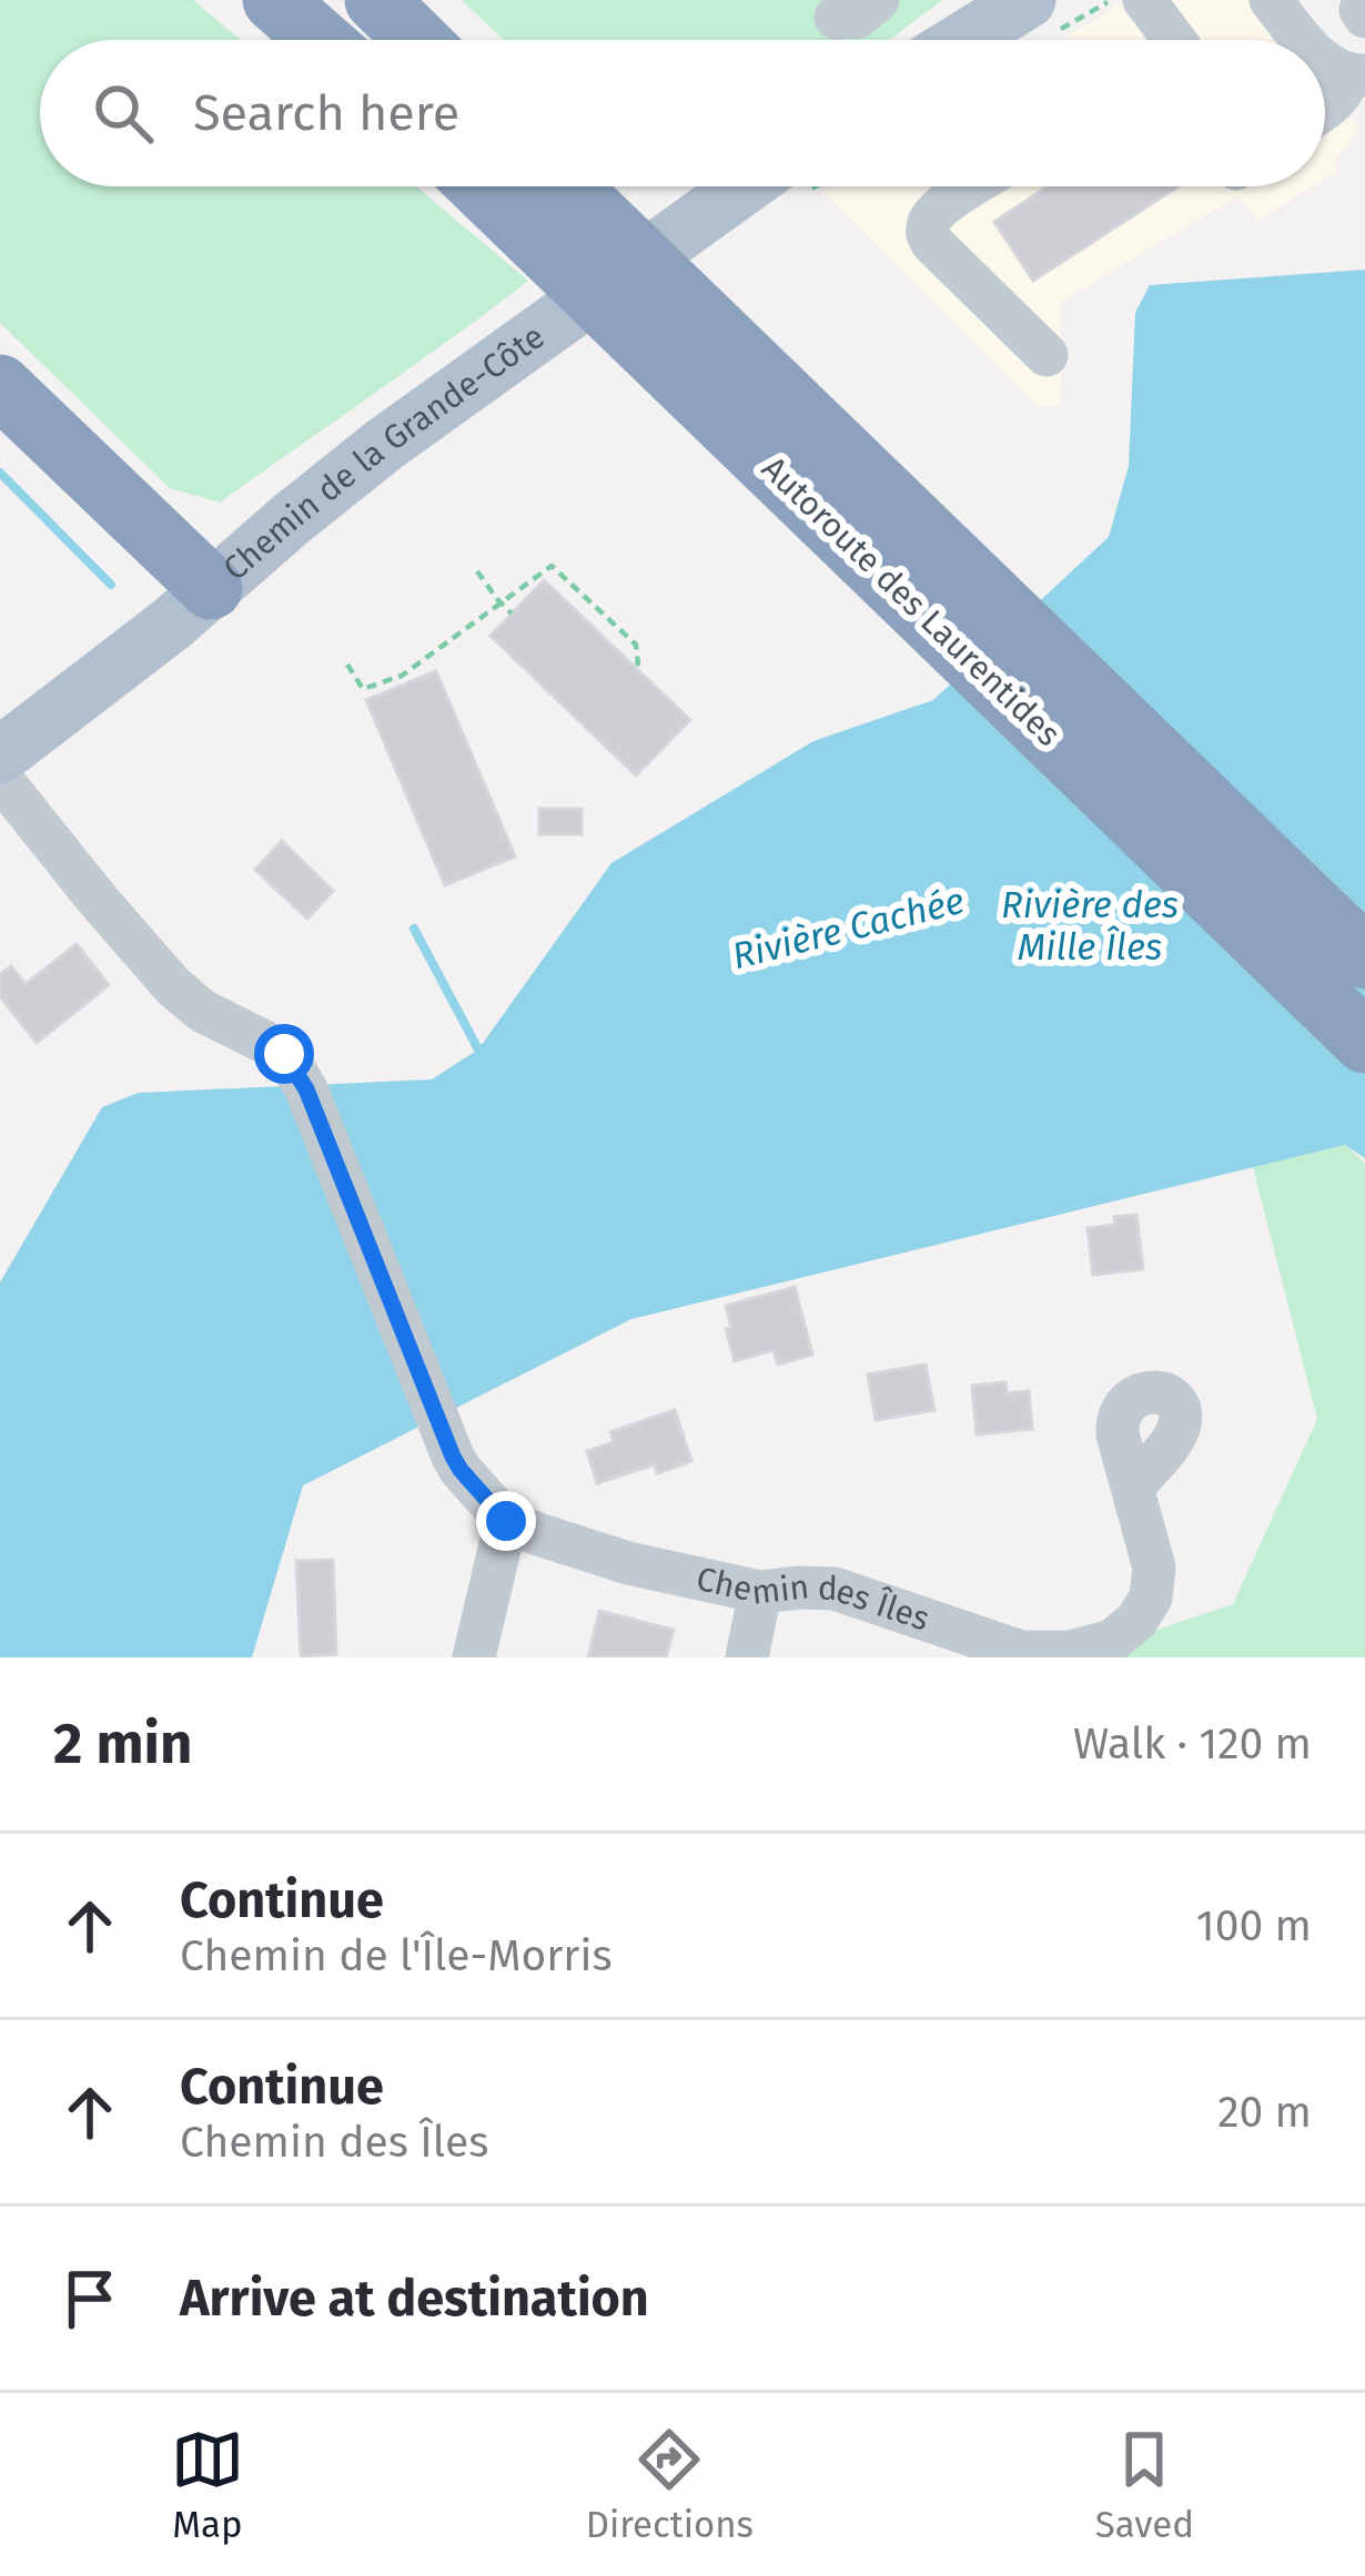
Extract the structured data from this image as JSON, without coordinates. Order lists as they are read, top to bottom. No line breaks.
{"streets":{"highway":["Autoroute des Laurentides"],"main road":["Chemin de la Grande-Côte"],"street":["Chemin des Îles"]},"water":["Rivière des Mille Îles","Rivière Cachée"],"page":{"search":"Search here","heading":["2 min","Walk · 120 m"],"list":[["Continue","Chemin de l'Île-Morris","100 m"],["Continue","Chemin des Îles","20 m"],"Arrive at destination"],"nav":["Map","Directions","Saved"]}}
